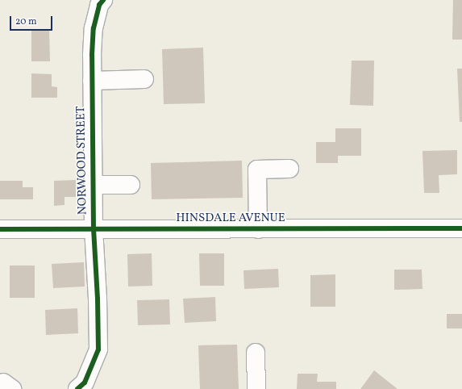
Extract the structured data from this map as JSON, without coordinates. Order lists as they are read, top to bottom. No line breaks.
{"streets":{"street":["NORWOOD STREET","HINSDALE AVENUE"]},"crossings":[["NORWOOD STREET","HINSDALE AVENUE"]],"scale_bar":"20 m"}
